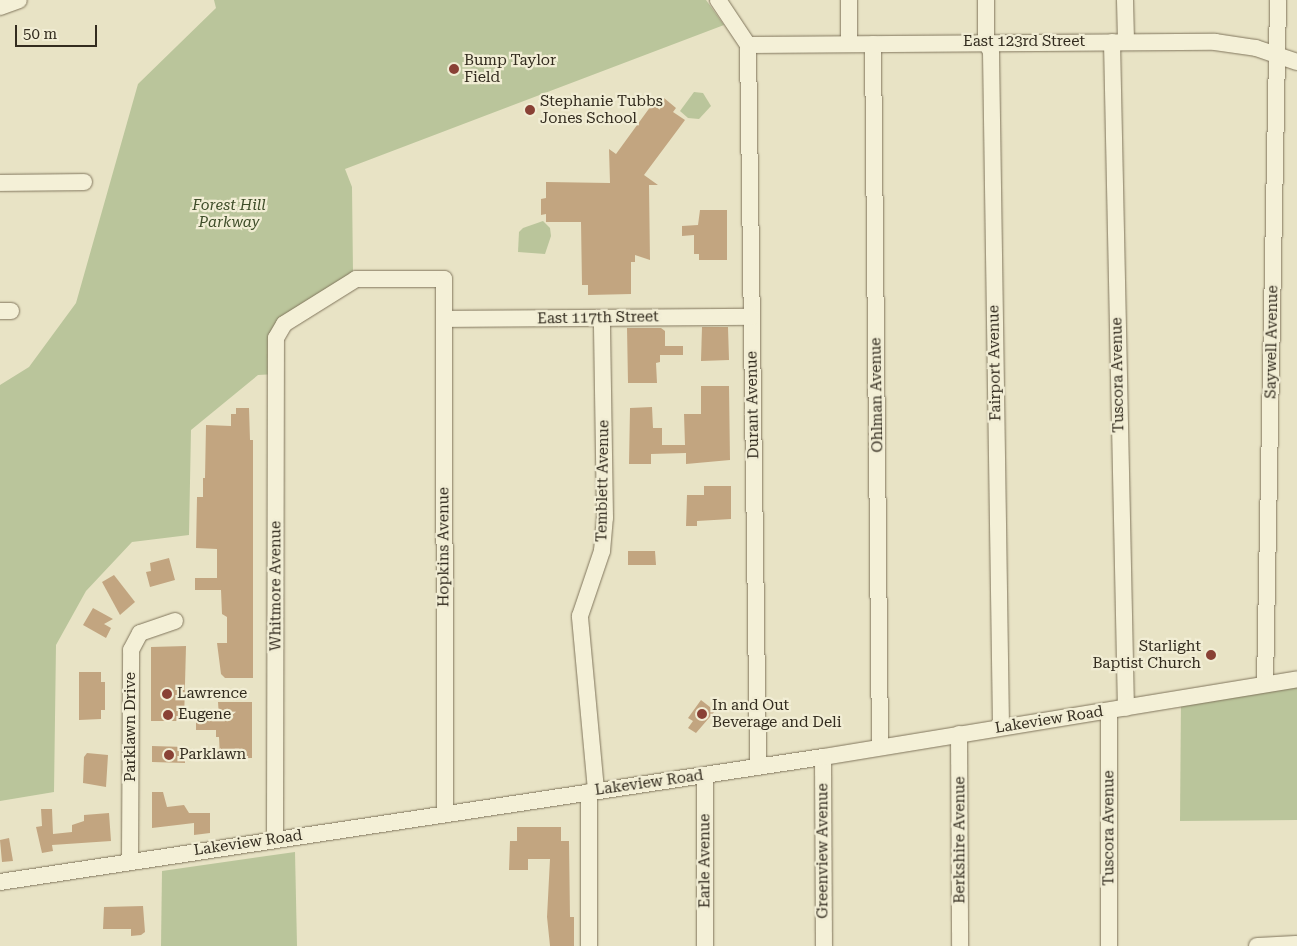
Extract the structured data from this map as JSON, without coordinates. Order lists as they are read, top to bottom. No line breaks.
{"streets":{"street":["East 123rd Street","East 117th Street","Saywell Avenue","Fairport Avenue","Tuscora Avenue","Ohlman Avenue","Durant Avenue","Temblett Avenue","Hopkins Avenue","Whitmore Avenue","Lakeview Road","Parklawn Drive","Berkshire Avenue","Greenview Avenue","Earle Avenue"]},"crossings":[["East 123rd Street","Saywell Avenue"],["East 123rd Street","Fairport Avenue"],["East 123rd Street","Tuscora Avenue"],["East 123rd Street","Ohlman Avenue"],["East 123rd Street","Durant Avenue"],["East 117th Street","Durant Avenue"],["East 117th Street","Temblett Avenue"],["East 117th Street","Hopkins Avenue"],["Saywell Avenue","Lakeview Road"],["Fairport Avenue","Lakeview Road"],["Tuscora Avenue","Lakeview Road"],["Ohlman Avenue","Lakeview Road"],["Durant Avenue","Lakeview Road"],["Temblett Avenue","Lakeview Road"],["Hopkins Avenue","Whitmore Avenue"],["Hopkins Avenue","Lakeview Road"],["Whitmore Avenue","Lakeview Road"],["Lakeview Road","Parklawn Drive"],["Lakeview Road","Berkshire Avenue"],["Lakeview Road","Greenview Avenue"],["Lakeview Road","Earle Avenue"]],"parks":["Forest Hill Parkway"],"places":["Bump Taylor Field","Stephanie Tubbs Jones School","Starlight Baptist Church","Lawrence","In and Out Beverage and Deli","Eugene","Parklawn"],"scale_bar":"50 m"}
